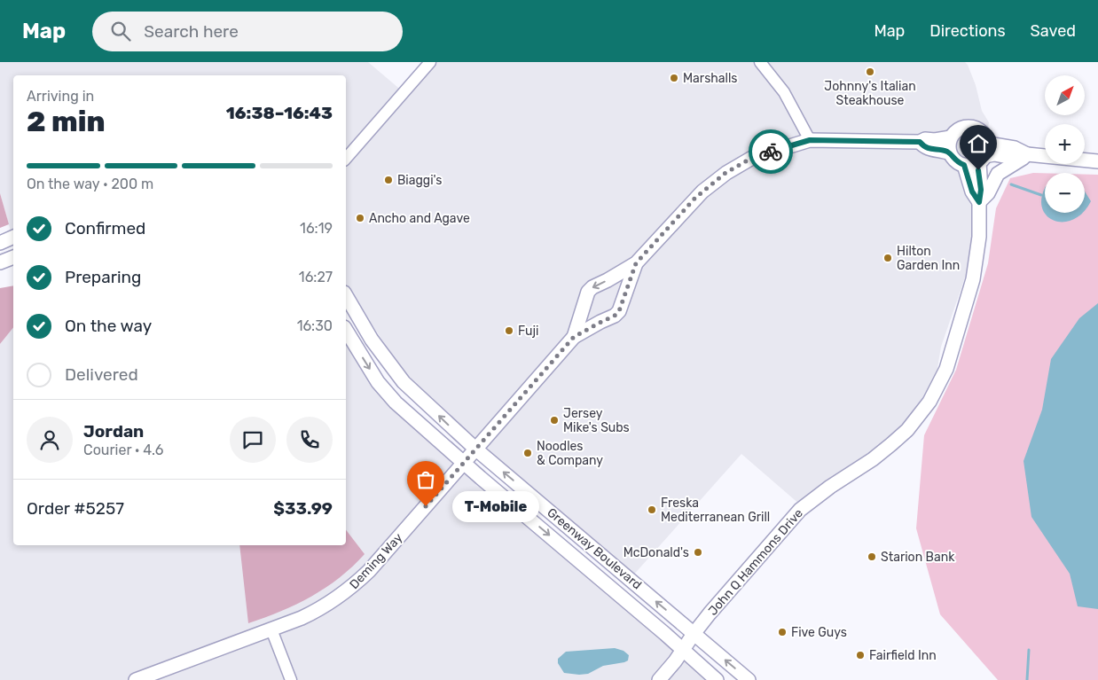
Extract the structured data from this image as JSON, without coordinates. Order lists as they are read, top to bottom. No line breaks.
{"streets":{"street":["Greenway Boulevard","Deming Way","John Q Hammons Drive"]},"crossings":[["Greenway Boulevard","Deming Way"],["Greenway Boulevard","John Q Hammons Drive"],["Deming Way","John Q Hammons Drive"]],"places":["Johnny's Italian Steakhouse","Marshalls","Biaggi's","Ancho and Agave","Hilton Garden Inn","Fuji","Jersey Mike's Subs","Noodles & Company","T-Mobile","Freska Mediterranean Grill","McDonald's","Starion Bank","Five Guys","Fairfield Inn"],"north":"top right","page":{"header":"Map","search":"Search here","nav":["Map","Directions","Saved"],"map_buttons":["+","−"],"heading":["2 min","Arriving in","16:38–16:43"],"panel":["Jordan","Courier · 4.6","Order #5257","$33.99"],"bar":"On the way · 200 m","list":[["Confirmed","16:19"],["Preparing","16:27"],["On the way","16:30"],"Delivered"],"bubble":"T-Mobile"}}
